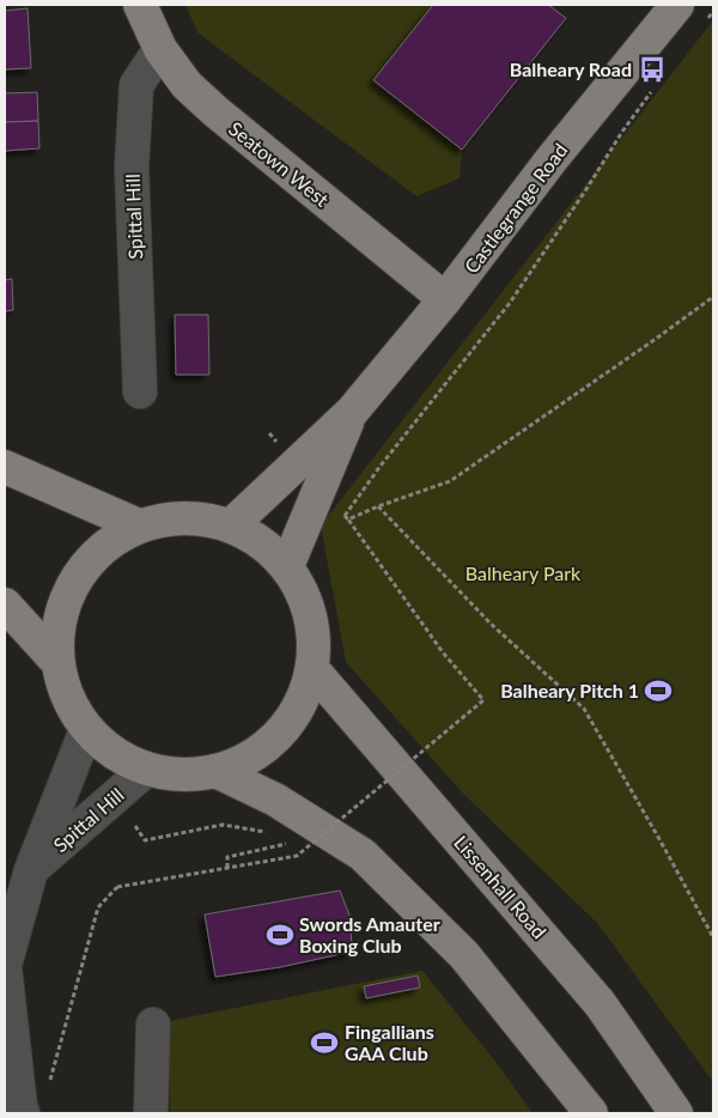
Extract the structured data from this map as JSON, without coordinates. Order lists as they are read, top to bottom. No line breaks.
{"streets":{"main road":["Seatown West","Castlegrange Road","Lissenhall Road"],"street":["Spittal Hill"]},"crossings":[["Seatown West","Castlegrange Road"],["Seatown West","Spittal Hill"]],"parks":["Balheary Park"],"places":{"bus stop":["Balheary Road"],"sports":["Balheary Pitch 1","Swords Amauter Boxing Club","Fingallians GAA Club"]}}
